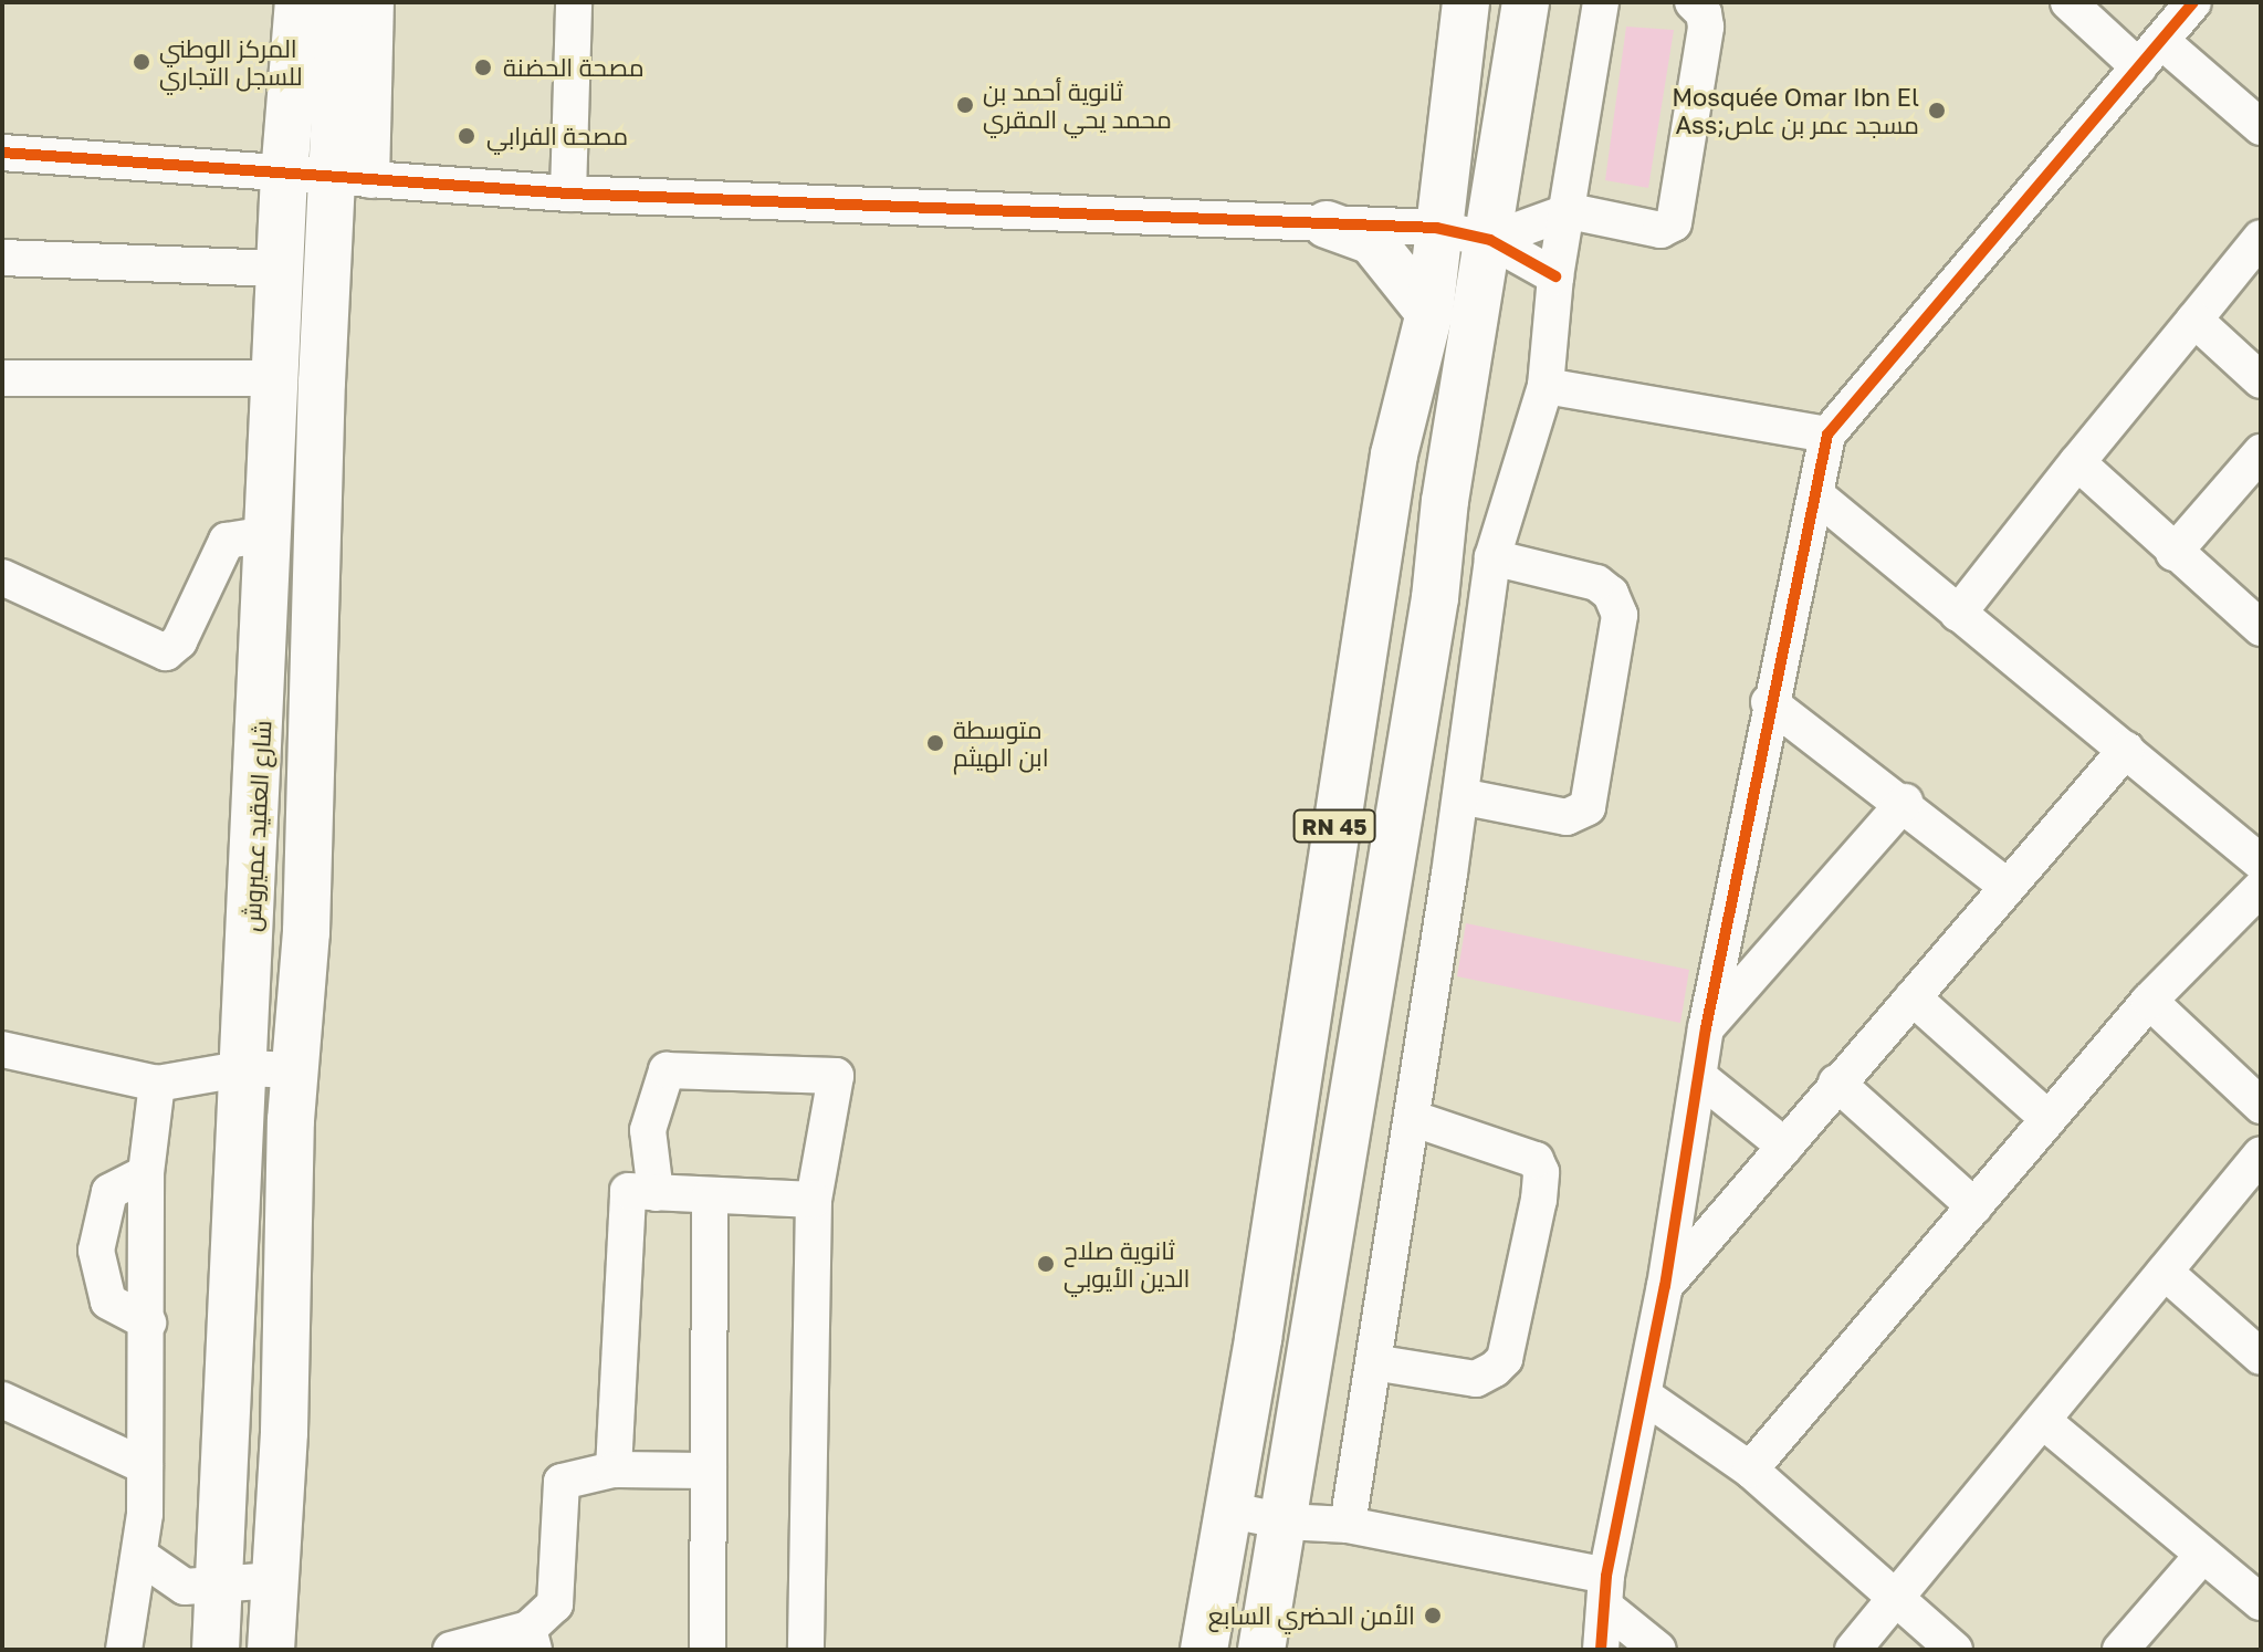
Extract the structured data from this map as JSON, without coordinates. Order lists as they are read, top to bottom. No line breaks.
{"streets":{"main road":["شارع العقيد عميروش","RN 45"]},"places":["المركز الوطني للسجل التجاري","مصحة الحضنة","ثانوية أحمد بن محمد يحي المقري","Mosquée Omar Ibn El Ass;مسجد عمر بن عاص","مصحة الفرابي","متوسطة ابن الهيثم","ثانوية صلاح الدين الأيوبي","الأمن الحضري السابع"]}
